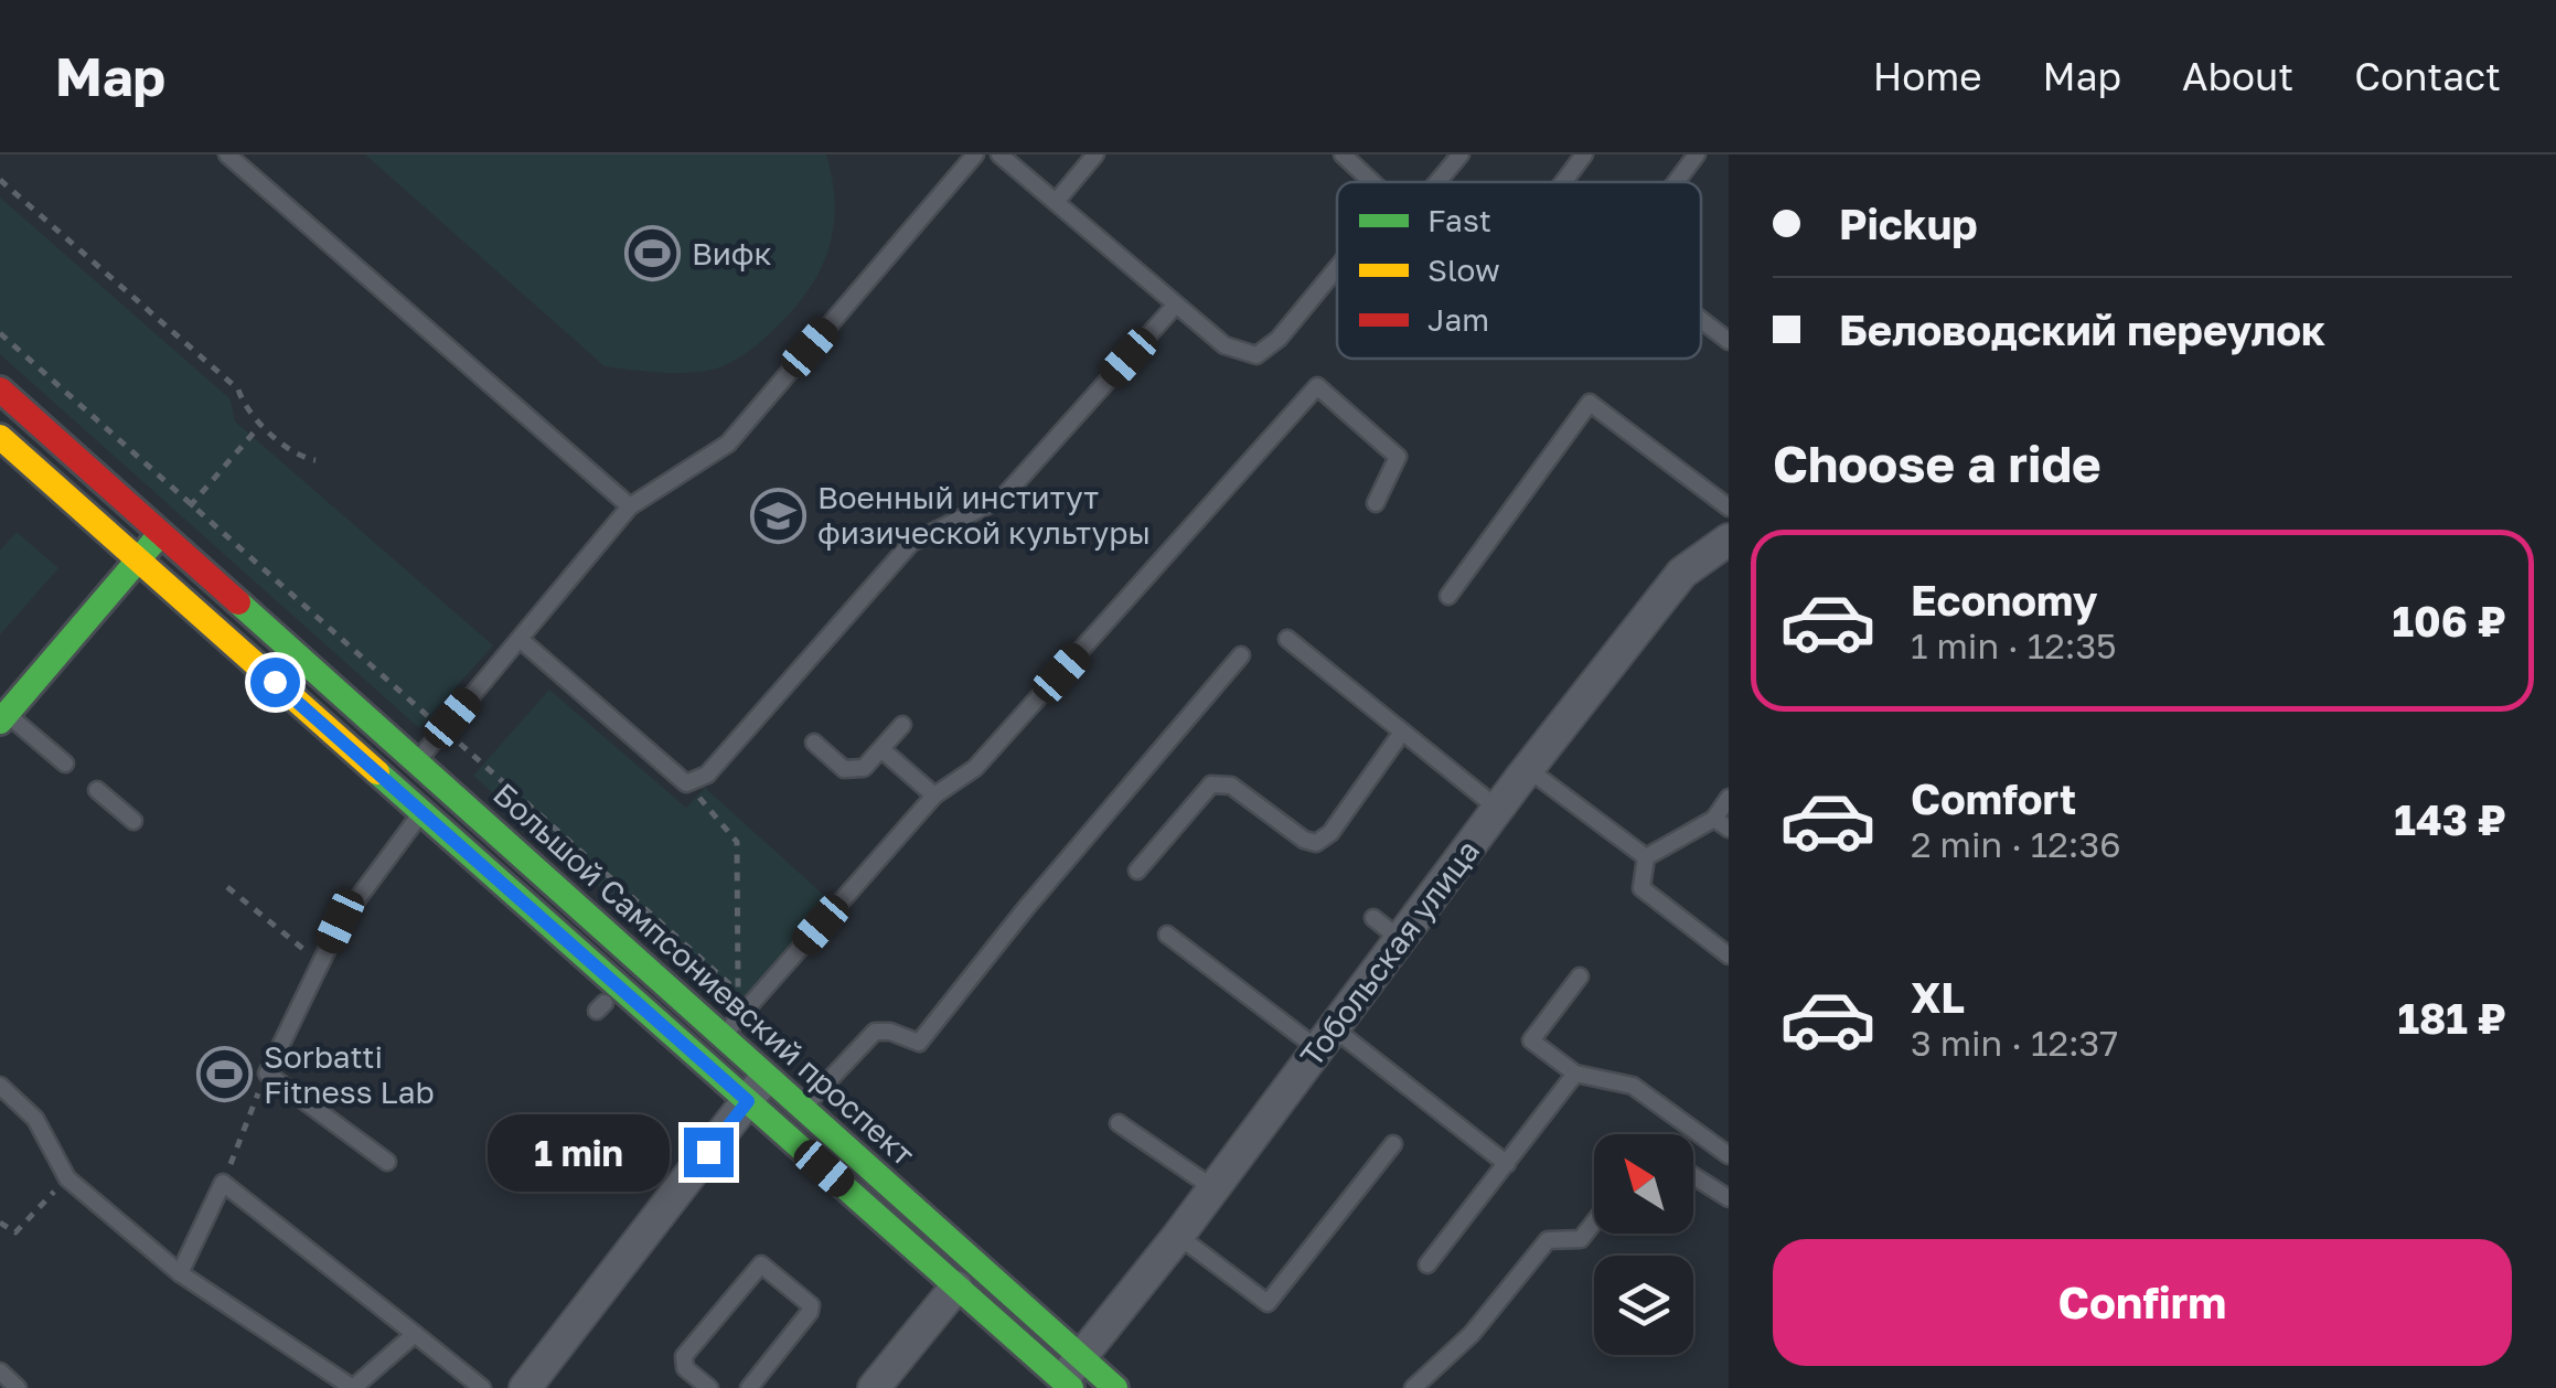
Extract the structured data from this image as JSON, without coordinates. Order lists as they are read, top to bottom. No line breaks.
{"streets":{"main road":["Большой Сампсониевский проспект"],"street":["Тобольская улица"]},"crossings":[["Тобольская улица","Большой Сампсониевский проспект"]],"places":{"sports":["Вифк","Sorbatti Fitness Lab"],"school or university":["Военный институт физической культуры"]},"legend":["Fast","Slow","Jam"],"north":"top left","page":{"header":"Map","nav":["Home","Map","About","Contact"],"banner":["Pickup","Беловодский переулок"],"heading":"Choose a ride","list":[{"name":"Economy","note":"1 min · 12:35","value":"106 ₽"},{"name":"Comfort","note":"2 min · 12:36","value":"143 ₽"},{"name":"XL","note":"3 min · 12:37","value":"181 ₽"}],"bubble":"1 min","buttons":"Confirm"}}
